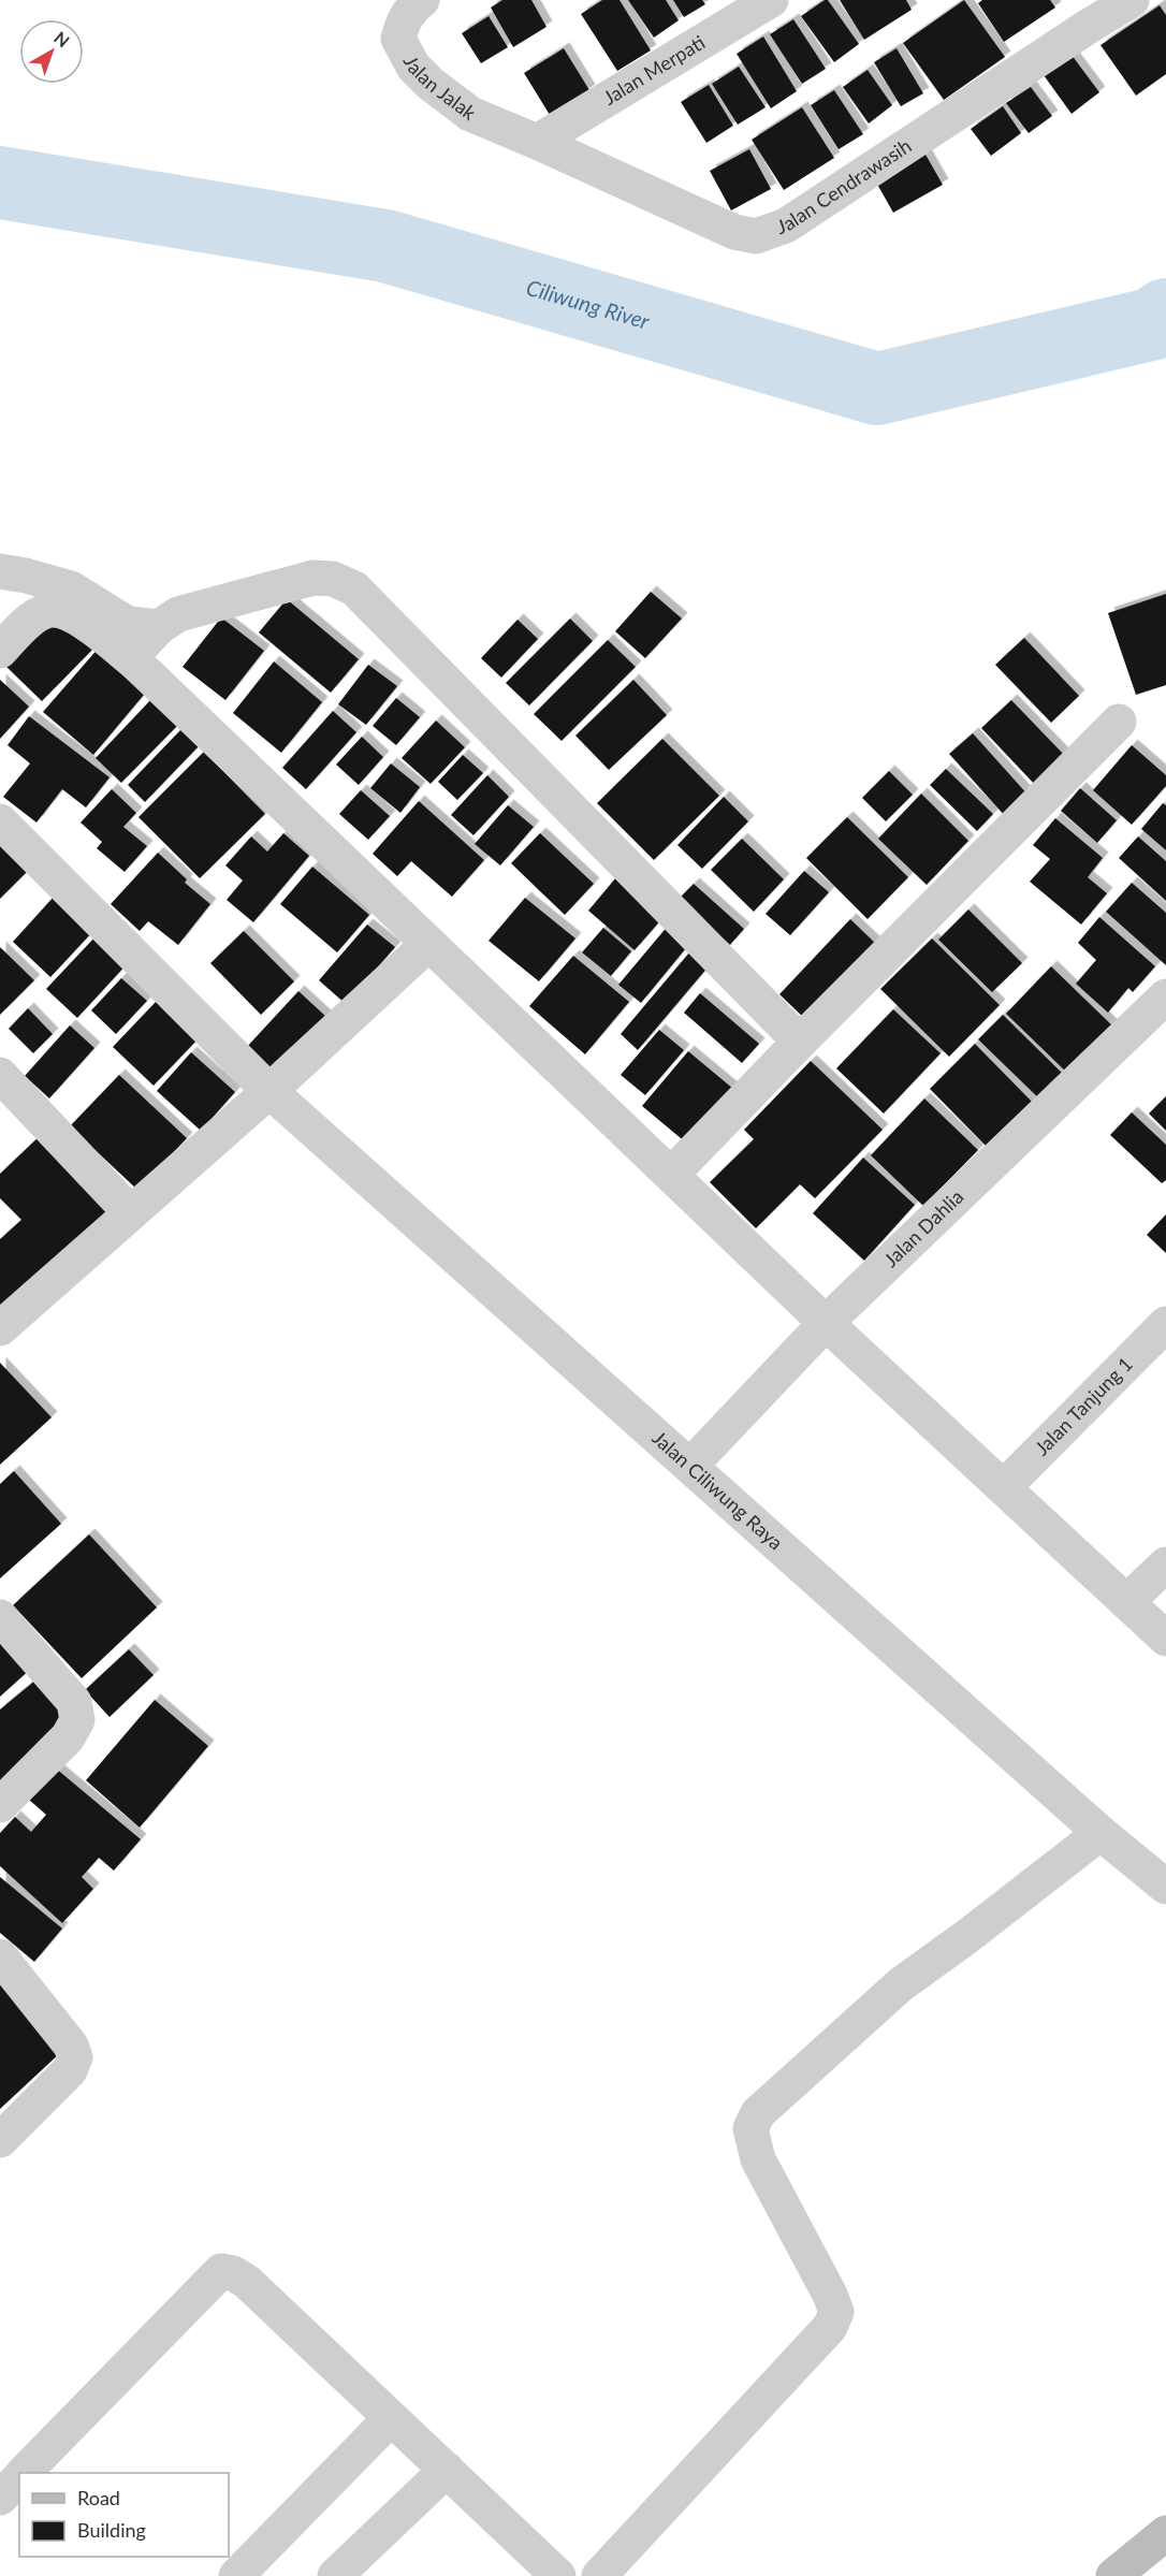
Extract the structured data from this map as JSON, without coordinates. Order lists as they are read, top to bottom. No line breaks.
{"streets":{"street":["Jalan Merpati","Jalan Jalak","Jalan Cendrawasih","Jalan Dahlia","Jalan Tanjung 1","Jalan Ciliwung Raya"]},"crossings":[["Jalan Merpati","Jalan Jalak"],["Jalan Merpati","Jalan Cendrawasih"],["Jalan Jalak","Jalan Cendrawasih"],["Jalan Dahlia","Jalan Ciliwung Raya"]],"water":["Ciliwung River"],"legend":["Road","Building"],"north":"top right"}
